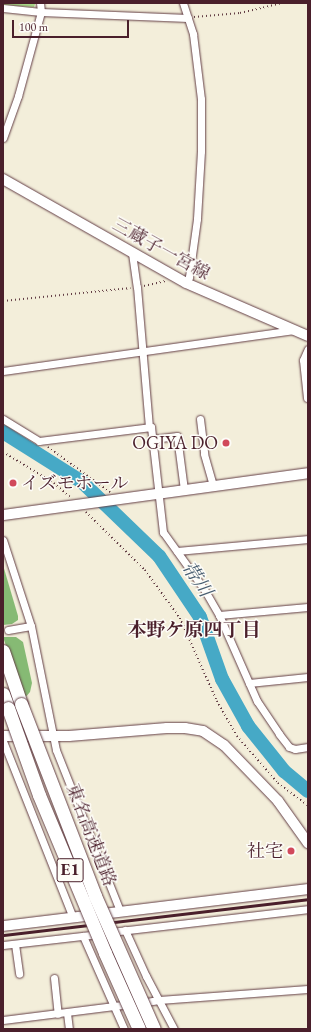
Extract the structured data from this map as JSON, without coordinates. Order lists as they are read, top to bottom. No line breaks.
{"streets":{"highway":["東名高速道路","E1"],"street":["三蔵子一宮線"]},"districts":["本野ケ原四丁目"],"water":["帯川"],"places":["OGIYA DO","イズモホール","社宅"],"scale_bar":"100 m"}
